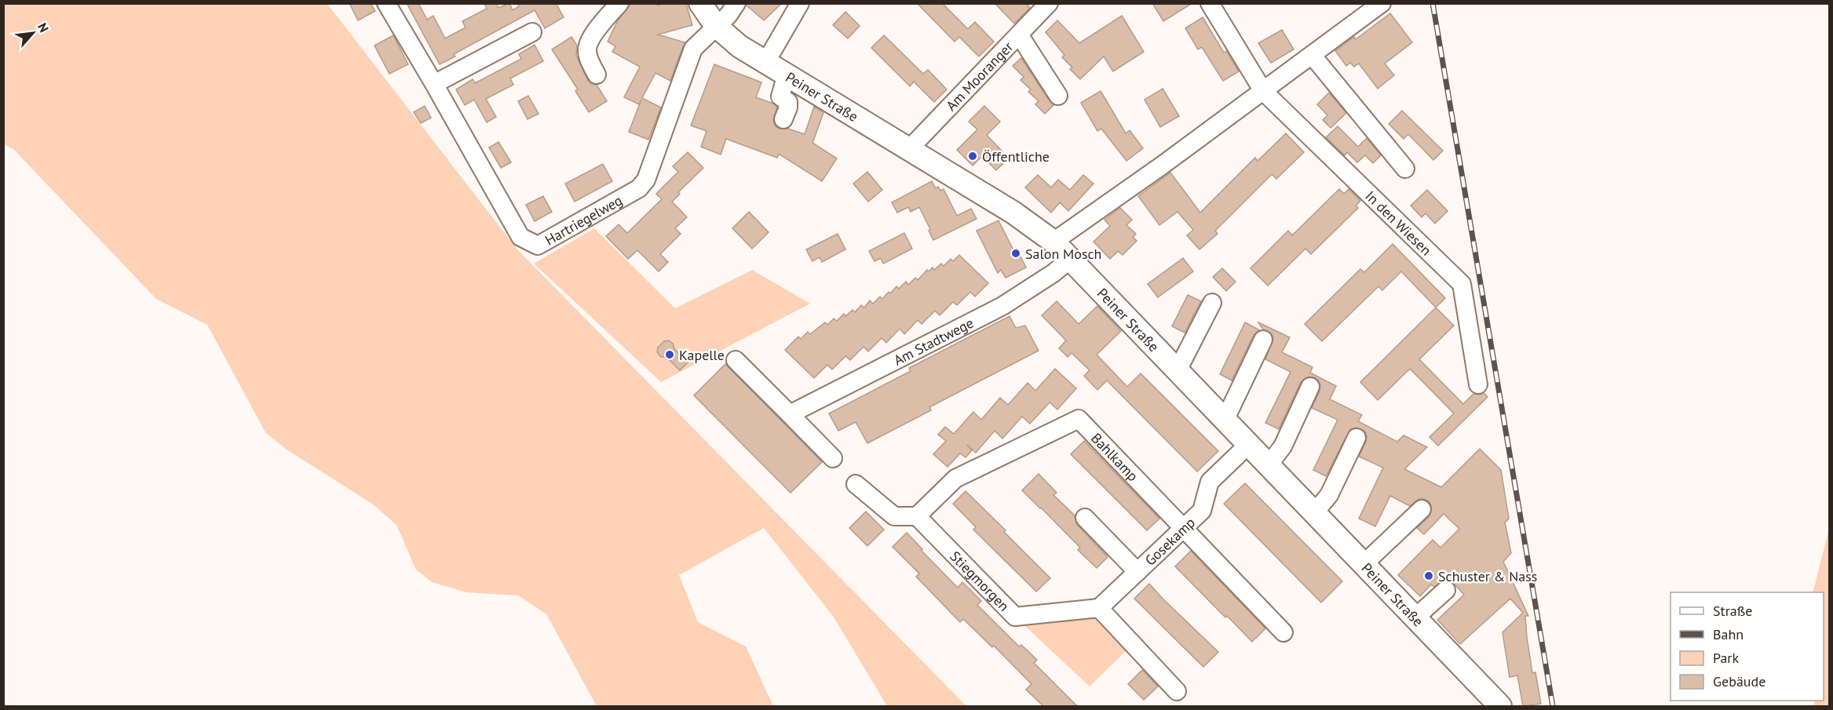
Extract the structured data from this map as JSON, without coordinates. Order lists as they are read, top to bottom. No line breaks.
{"streets":{"main road":["Peiner Straße"],"street":["Am Mooranger","Hartriegelweg","In den Wiesen","Am Stadtwege","Bahlkamp","Gosekamp","Stiegmorgen"]},"crossings":[["Am Mooranger","Peiner Straße"],["Peiner Straße","Hartriegelweg"],["Peiner Straße","Am Stadtwege"],["Peiner Straße","Gosekamp"],["Bahlkamp","Gosekamp"],["Bahlkamp","Stiegmorgen"],["Gosekamp","Stiegmorgen"]],"places":["Öffentliche","Salon Mosch","Kapelle","Schuster & Nass"],"legend":["Straße","Bahn","Park","Gebäude"],"north":"top right"}
